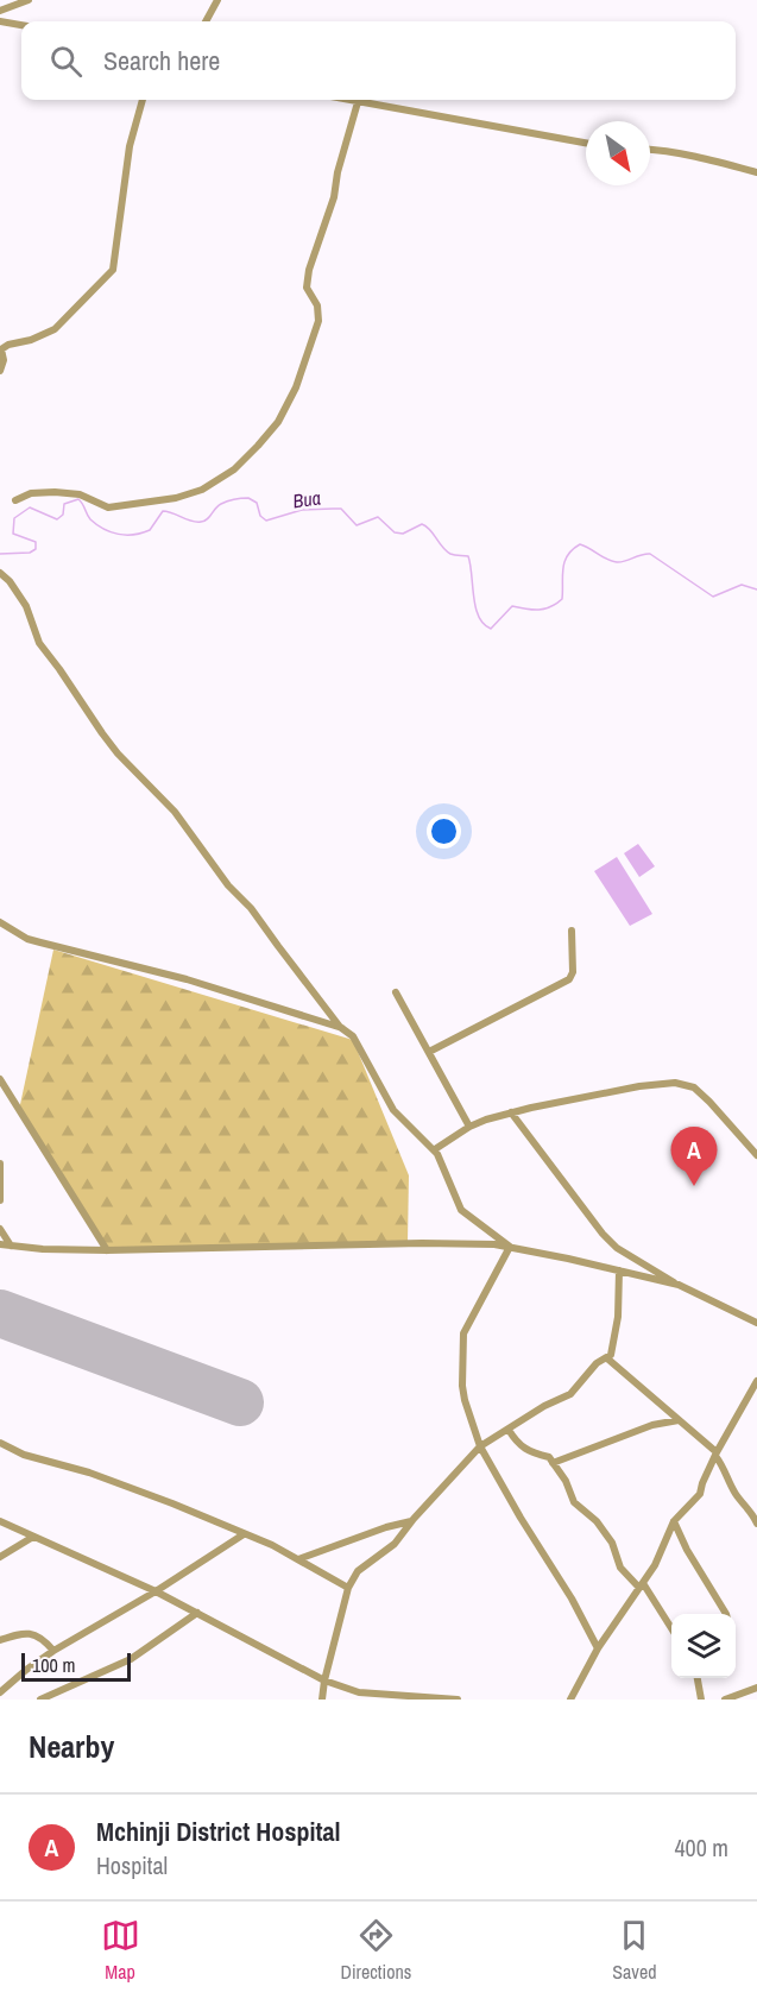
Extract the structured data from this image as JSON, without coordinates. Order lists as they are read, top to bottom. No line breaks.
{"water":["Bua"],"scale_bar":"100 m","north":"bottom right","page":{"search":"Search here","pins":"A","scale":"100 m","heading":"Nearby","list":[{"mark":"A","name":"Mchinji District Hospital","note":"Hospital","value":"400 m"}],"nav":["Map","Directions","Saved"]}}
